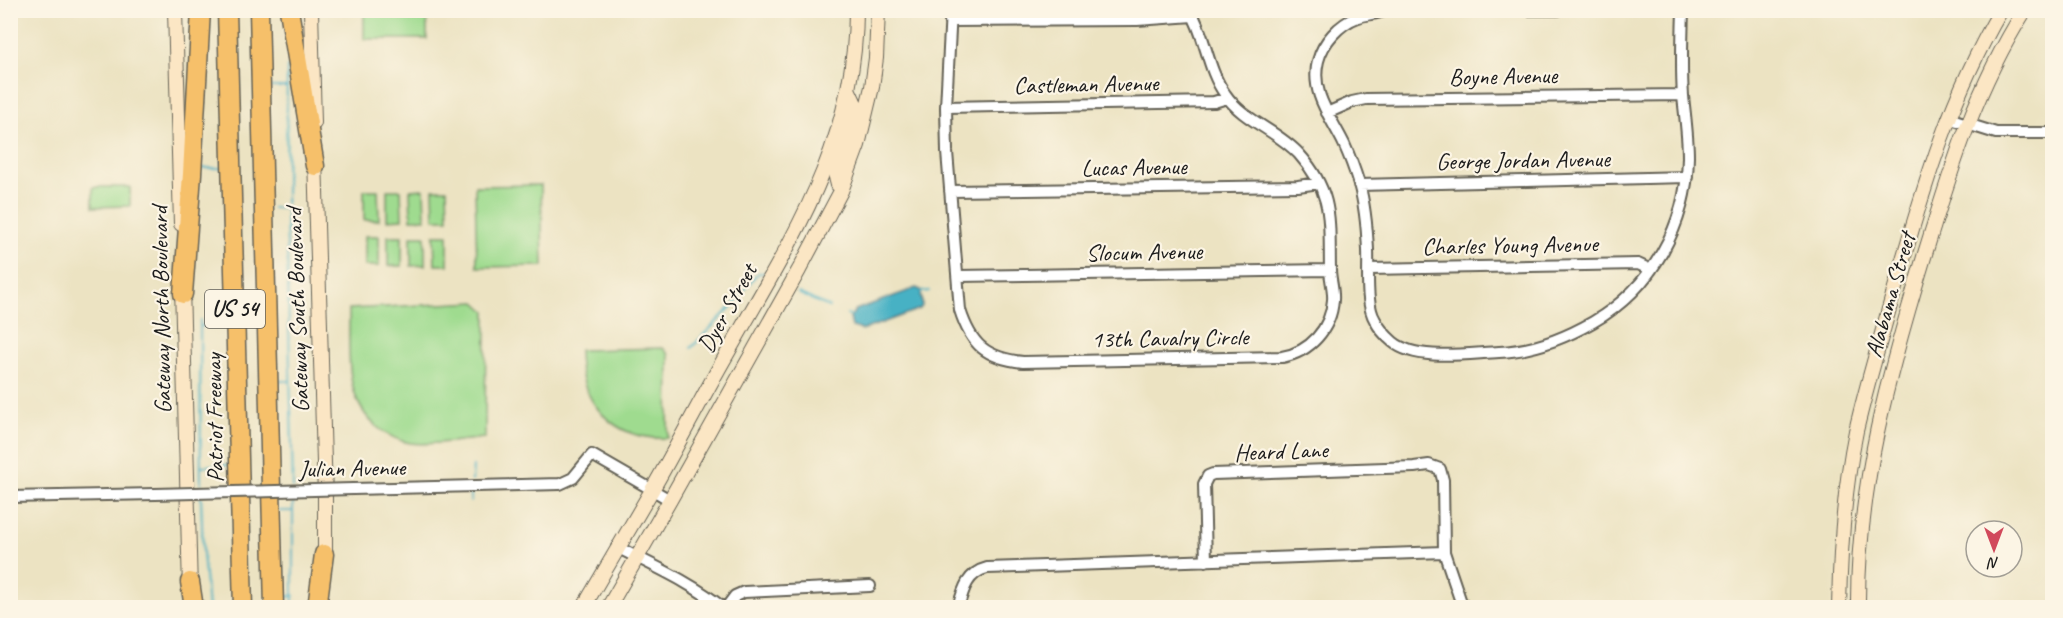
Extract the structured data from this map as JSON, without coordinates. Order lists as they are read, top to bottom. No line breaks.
{"streets":{"highway":["US 54","Patriot Freeway"],"main road":["Alabama Street","Dyer Street","Gateway North Boulevard","Gateway South Boulevard"],"street":["Boyne Avenue","Castleman Avenue","George Jordan Avenue","Lucas Avenue","Charles Young Avenue","Slocum Avenue","13th Cavalry Circle","Heard Lane","Julian Avenue"]},"crossings":[["Castleman Avenue","13th Cavalry Circle"],["Lucas Avenue","13th Cavalry Circle"],["Slocum Avenue","13th Cavalry Circle"],["Dyer Street","Julian Avenue"]],"north":"bottom"}
